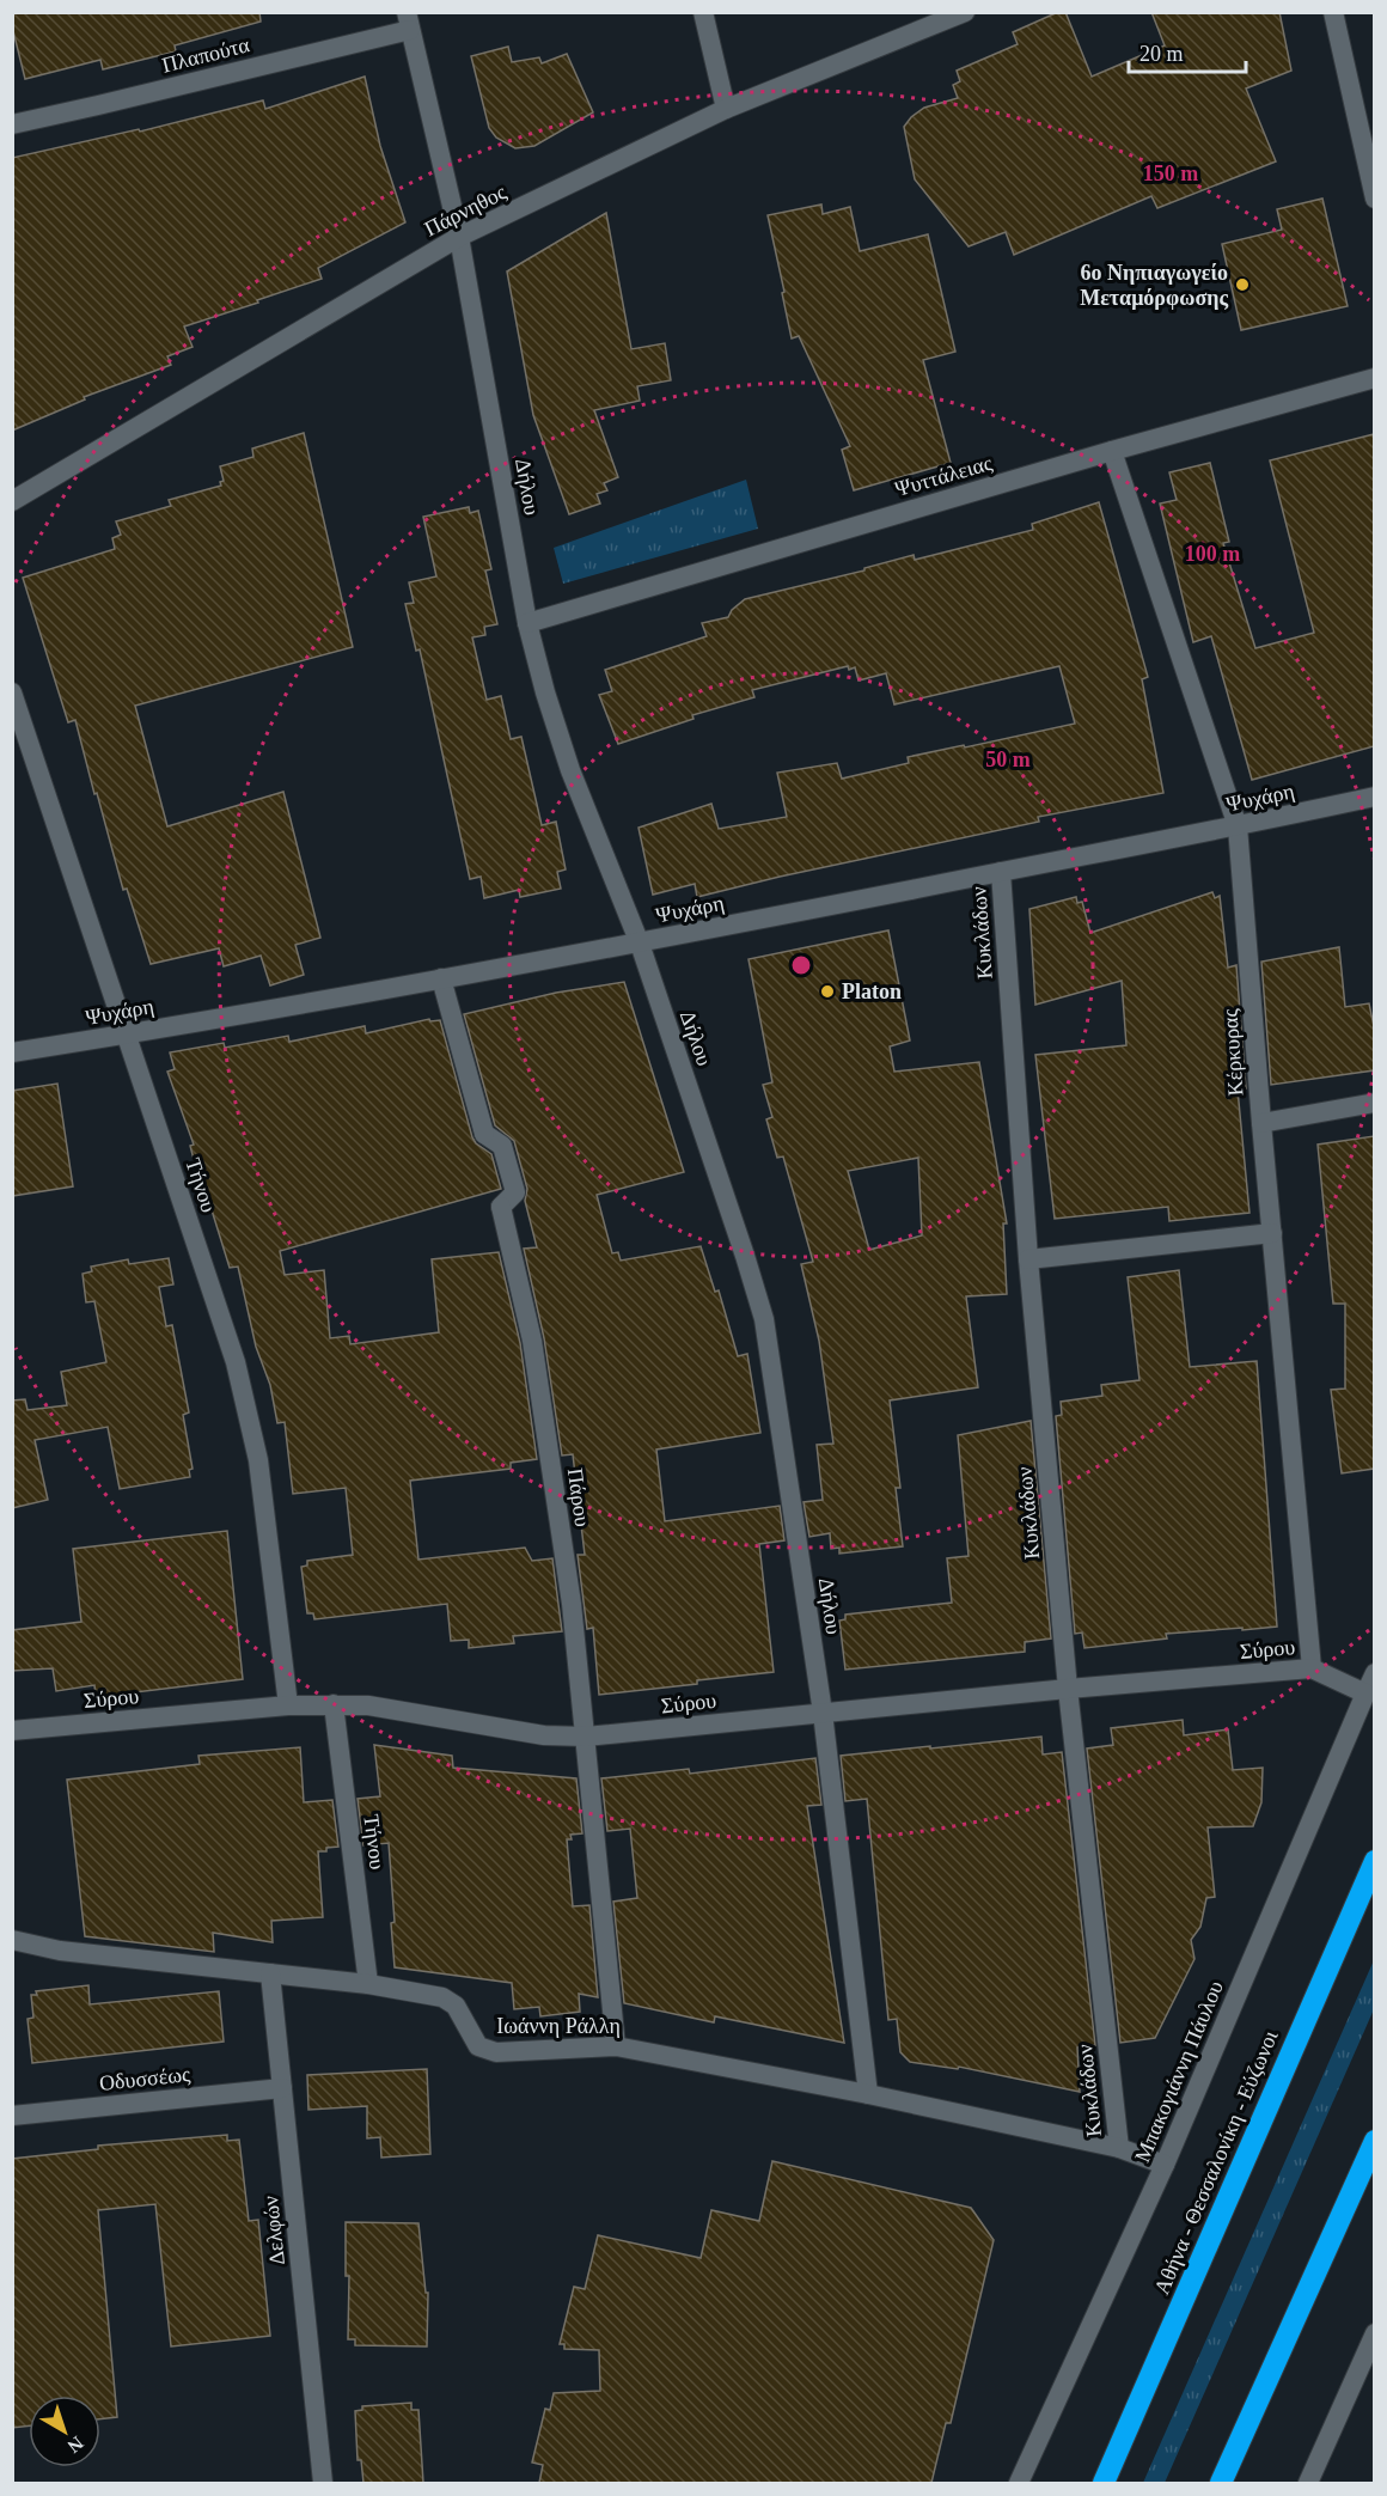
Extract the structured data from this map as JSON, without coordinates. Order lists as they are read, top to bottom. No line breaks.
{"streets":{"highway":["Αθήνα - Θεσσαλονίκη - Εύζωνοι"],"street":["Πλαπούτα","Πάρνηθος","Ψυττάλειας","Δήλου","Ψυχάρη","Κυκλάδων","Κέρκυρας","Τήνου","Πάρου","Σύρου","Ιωάννη Ράλλη","Μπακογιάννη Πάυλου","Οδυσσέως","Δελφών"]},"crossings":[["Πλαπούτα","Δήλου"],["Πάρνηθος","Δήλου"],["Ψυττάλειας","Δήλου"],["Ψυττάλειας","Κέρκυρας"],["Δήλου","Ψυχάρη"],["Δήλου","Σύρου"],["Δήλου","Ιωάννη Ράλλη"],["Ψυχάρη","Κυκλάδων"],["Ψυχάρη","Κέρκυρας"],["Ψυχάρη","Τήνου"],["Ψυχάρη","Πάρου"],["Κυκλάδων","Σύρου"],["Κυκλάδων","Ιωάννη Ράλλη"],["Κέρκυρας","Σύρου"],["Τήνου","Σύρου"],["Τήνου","Ιωάννη Ράλλη"],["Πάρου","Σύρου"],["Πάρου","Ιωάννη Ράλλη"],["Σύρου","Μπακογιάννη Πάυλου"],["Ιωάννη Ράλλη","Μπακογιάννη Πάυλου"],["Ιωάννη Ράλλη","Δελφών"],["Οδυσσέως","Δελφών"]],"places":["6ο Νηπιαγωγείο Μεταμόρφωσης","Platon"],"scale_bar":"20 m","north":"bottom right","rings":["150 m","100 m","50 m"]}
